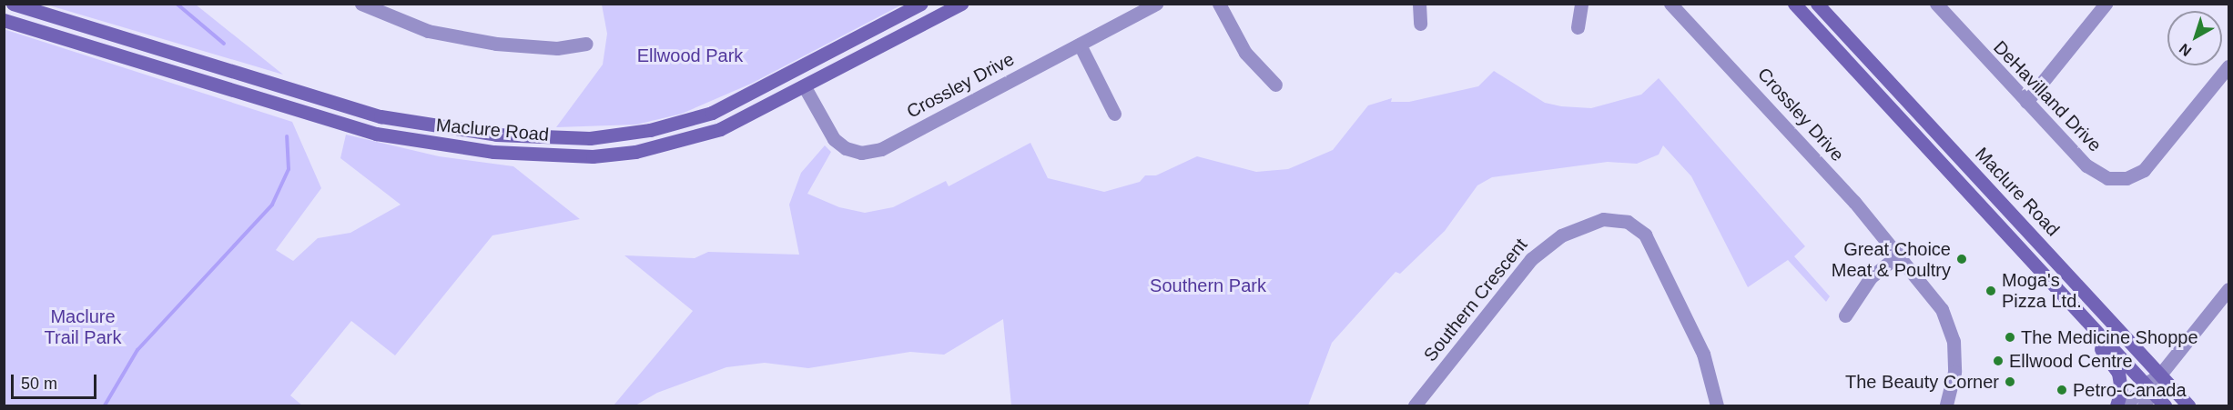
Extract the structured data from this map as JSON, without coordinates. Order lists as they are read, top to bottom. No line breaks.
{"streets":{"main road":["Maclure Road"],"street":["Crossley Drive","DeHavilland Drive","Southern Crescent"]},"crossings":[["Crossley Drive","Maclure Road"]],"parks":["Ellwood Park","Southern Park","Maclure Trail Park"],"places":["Great Choice Meat & Poultry","Moga's Pizza Ltd.","The Medicine Shoppe","Ellwood Centre","The Beauty Corner","Petro-Canada"],"scale_bar":"50 m","north":"bottom left"}
